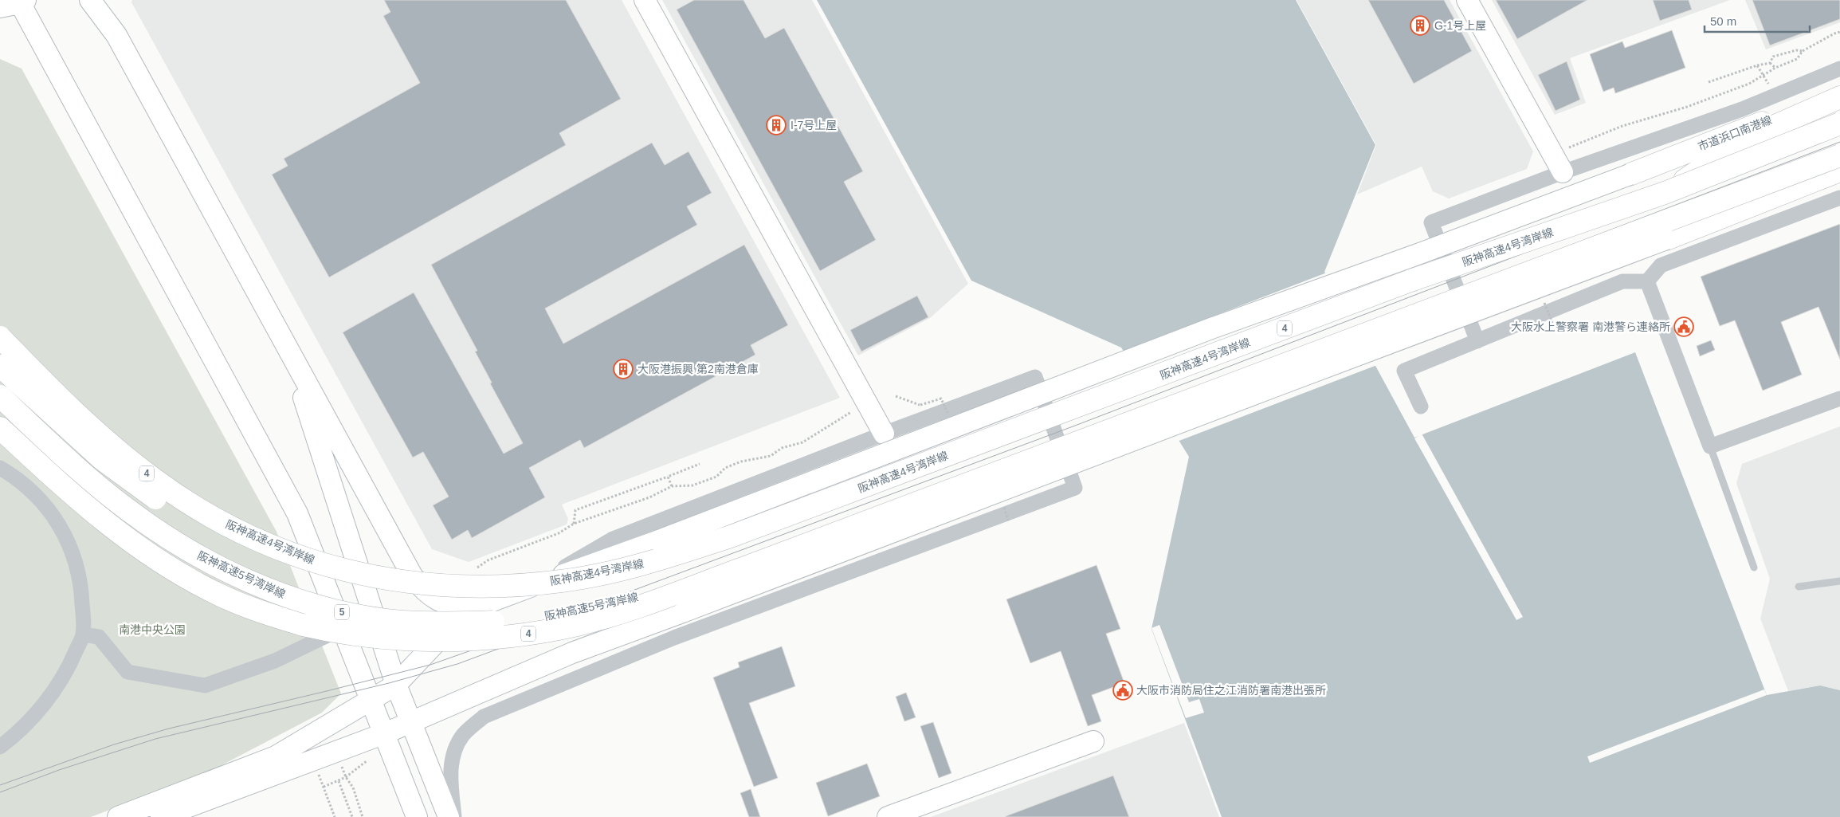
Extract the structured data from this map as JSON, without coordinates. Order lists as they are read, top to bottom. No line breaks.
{"streets":{"main road":["市道浜口南港線","阪神高速4号湾岸線","4","阪神高速5号湾岸線","5"]},"crossings":[["阪神高速4号湾岸線","阪神高速5号湾岸線"],["4","阪神高速5号湾岸線"]],"parks":["南港中央公園"],"places":{"building":["G-1号上屋","I-7号上屋","大阪港振興 第2南港倉庫"],"public building":["大阪水上警察署 南港警ら連絡所","大阪市消防局住之江消防署南港出張所"]},"scale_bar":"50 m"}
